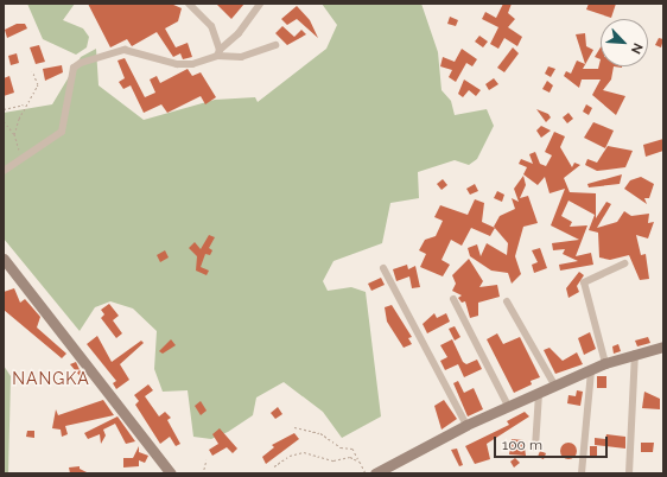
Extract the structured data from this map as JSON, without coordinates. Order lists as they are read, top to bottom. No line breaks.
{"districts":["NANGKA"],"scale_bar":"100 m","north":"bottom right"}
